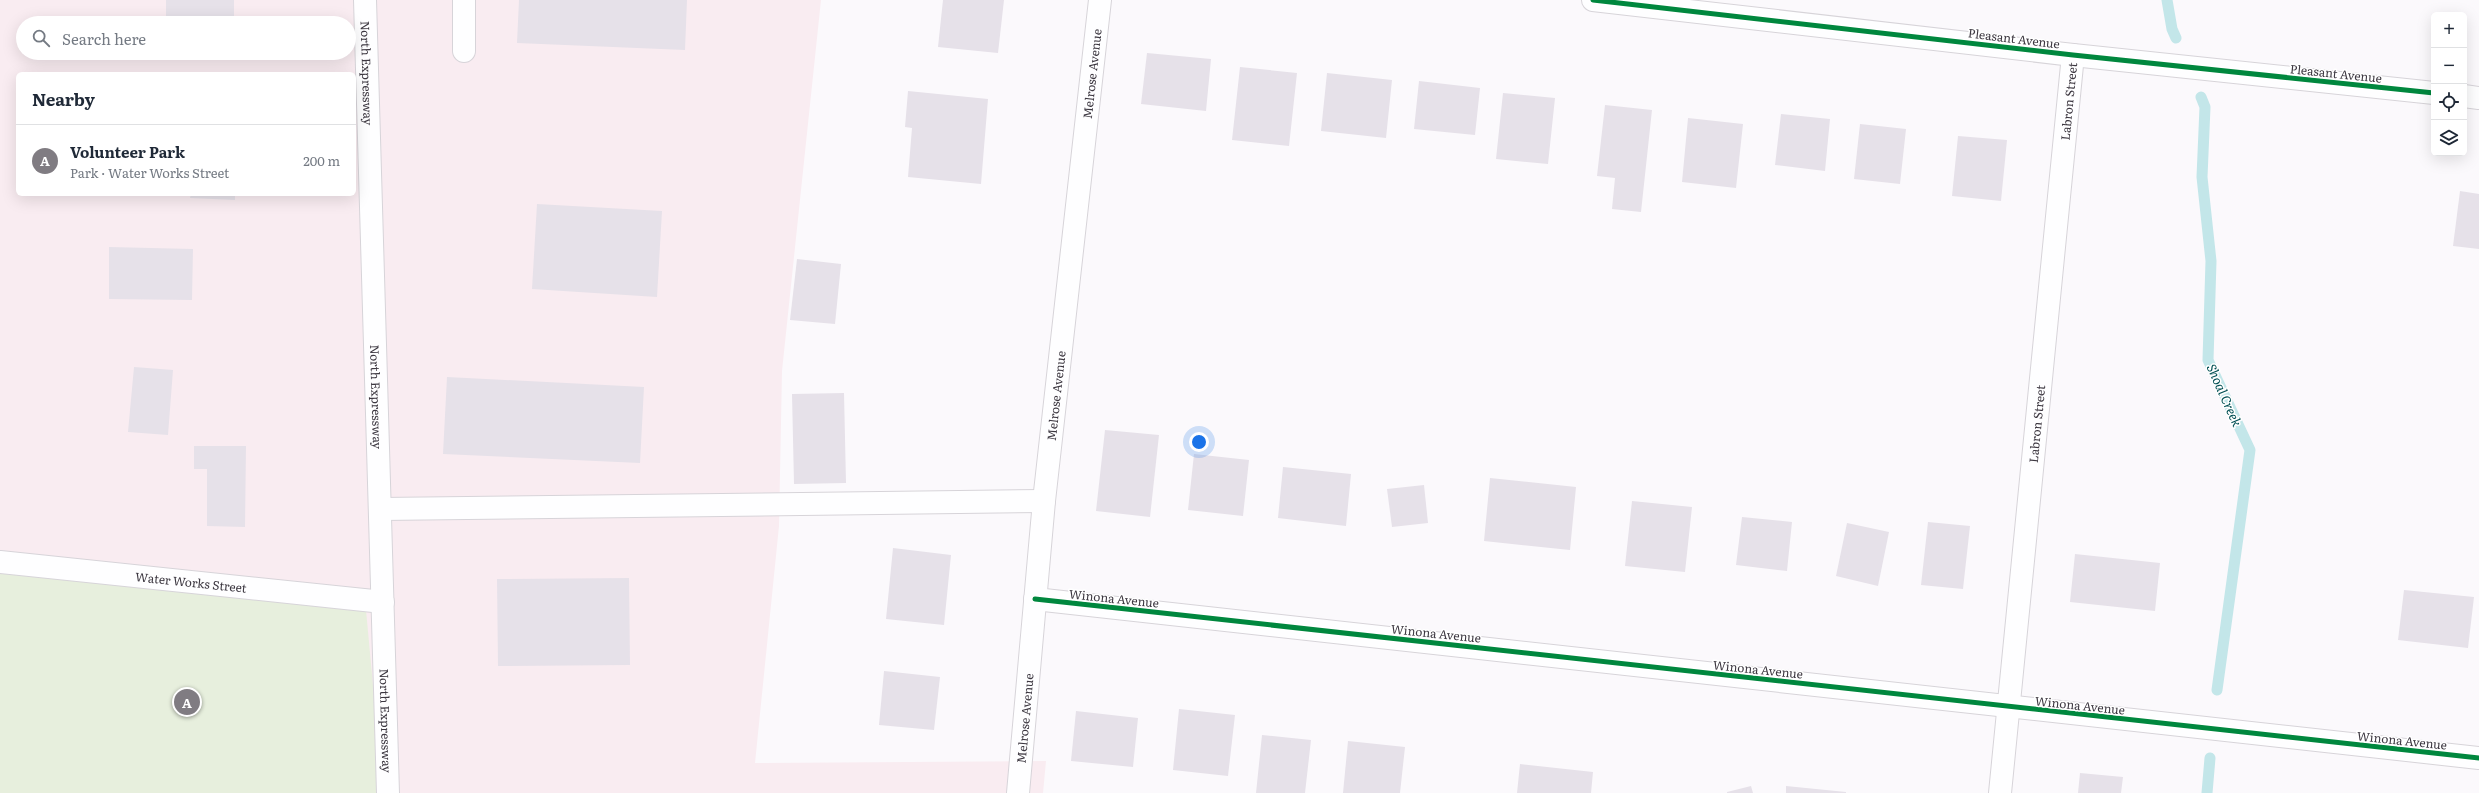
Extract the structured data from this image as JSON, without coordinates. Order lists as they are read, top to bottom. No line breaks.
{"streets":{"street":["Pleasant Avenue","North Expressway","Melrose Avenue","Labron Street","Water Works Street","Winona Avenue"]},"crossings":[["Pleasant Avenue","Labron Street"],["North Expressway","Water Works Street"],["Melrose Avenue","Winona Avenue"],["Labron Street","Winona Avenue"]],"water":["Shoal Creek"],"page":{"map_buttons":["+","−"],"search":"Search here","heading":"Nearby","list":[{"mark":"A","name":"Volunteer Park","note":"Park · Water Works Street","value":"200 m"}],"pins":"A"}}
